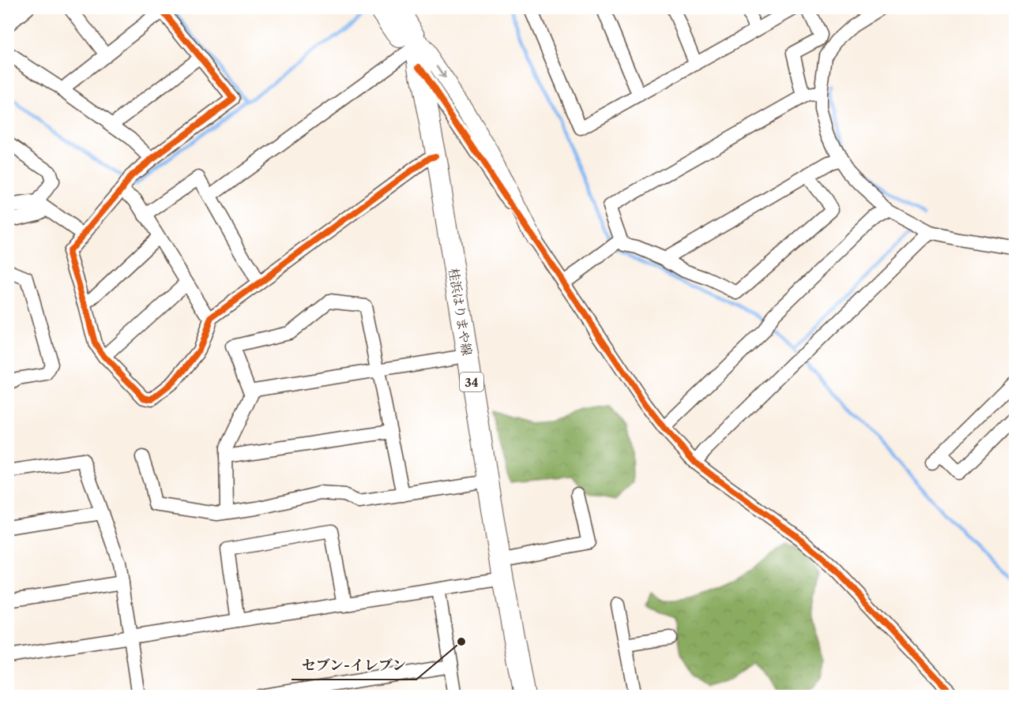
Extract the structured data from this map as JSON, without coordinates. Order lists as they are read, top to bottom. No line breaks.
{"streets":{"main road":["桂浜はりまや線","34"]},"places":["セブン-イレブン"]}
